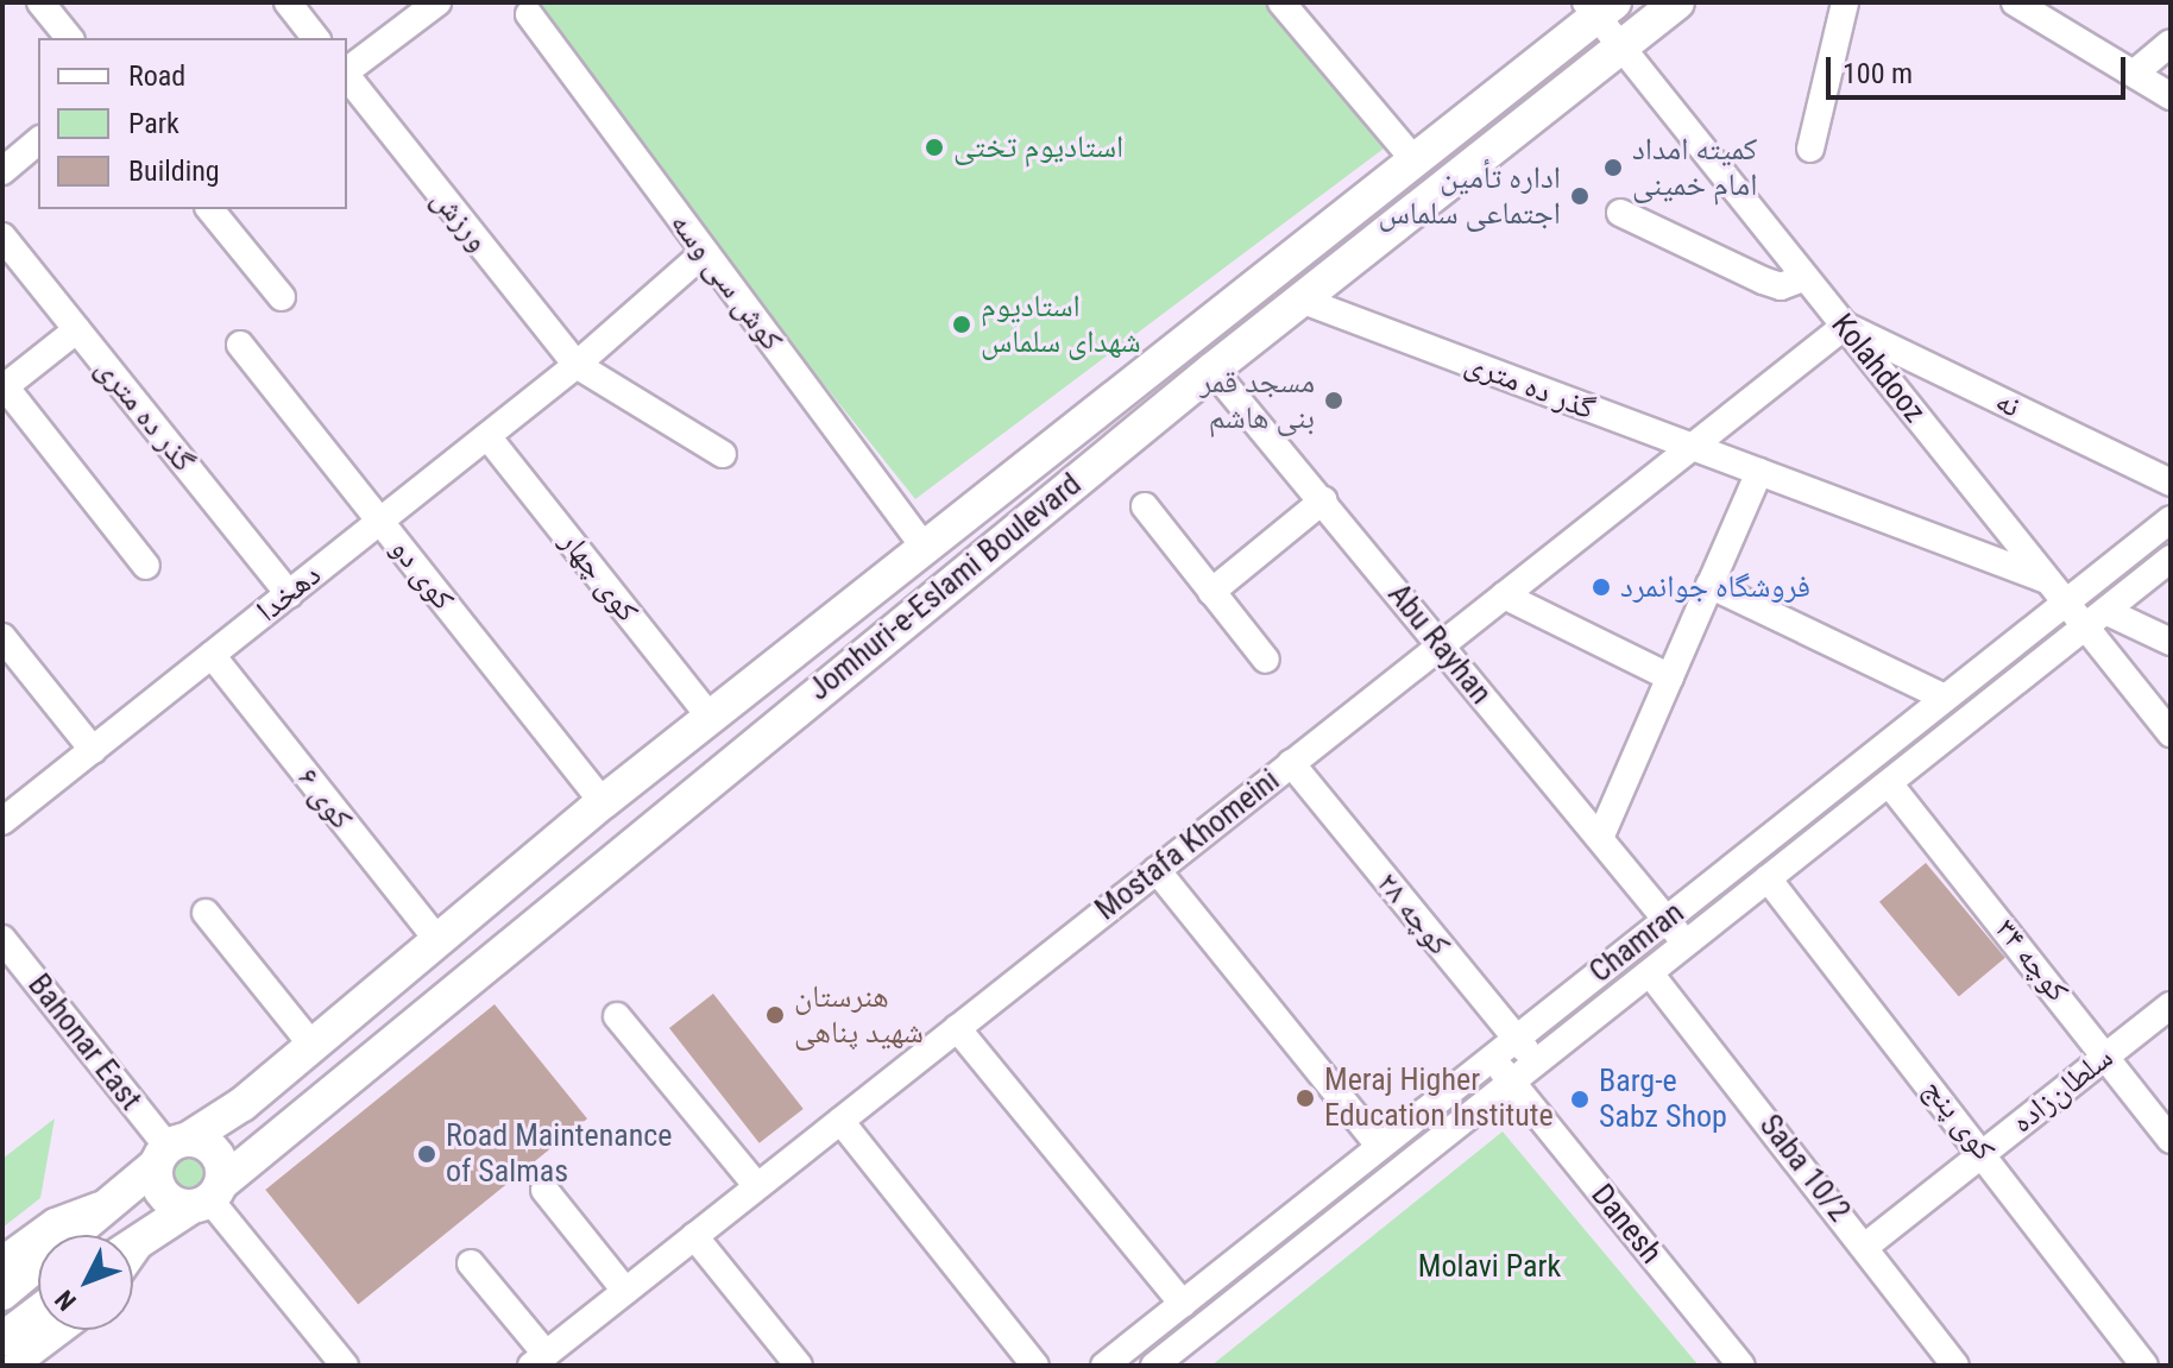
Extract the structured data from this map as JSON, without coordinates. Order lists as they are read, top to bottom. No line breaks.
{"streets":{"main road":["Jomhuri-e-Eslami Boulevard"],"street":["ورزش","کوش سی وسه","Kolahdooz","گذر ده متری","نه","کوی دو","کوی چهار","دهخدا","Abu Rayhan","کوی ۶","Mostafa Khomeini","کوچه ۲۸","Chamran","کوچه ۳۴","Bahonar East","سلطان‌زاده","کوی پنج","Saba 10/2","Danesh"]},"crossings":[["ورزش","دهخدا"],["کوش سی وسه","Jomhuri-e-Eslami Boulevard"],["Kolahdooz","گذر ده متری"],["Kolahdooz","نه"],["Kolahdooz","Jomhuri-e-Eslami Boulevard"],["Kolahdooz","Mostafa Khomeini"],["Kolahdooz","Chamran"],["گذر ده متری","Jomhuri-e-Eslami Boulevard"],["گذر ده متری","دهخدا"],["گذر ده متری","Mostafa Khomeini"],["نه","Mostafa Khomeini"],["کوی دو","Jomhuri-e-Eslami Boulevard"],["کوی دو","دهخدا"],["کوی چهار","Jomhuri-e-Eslami Boulevard"],["کوی چهار","دهخدا"],["Jomhuri-e-Eslami Boulevard","Abu Rayhan"],["Jomhuri-e-Eslami Boulevard","کوی ۶"],["Jomhuri-e-Eslami Boulevard","Bahonar East"],["دهخدا","کوی ۶"],["Abu Rayhan","Mostafa Khomeini"],["Abu Rayhan","Chamran"],["Mostafa Khomeini","کوچه ۲۸"],["کوچه ۲۸","Chamran"],["Chamran","کوچه ۳۴"],["Chamran","کوی پنج"],["Chamran","Saba 10/2"],["Chamran","Danesh"],["کوچه ۳۴","سلطان‌زاده"],["سلطان‌زاده","کوی پنج"],["سلطان‌زاده","Saba 10/2"]],"parks":["Molavi Park"],"places":["استادیوم تختی","کمیته امداد امام خمینی","اداره تأمین اجتماعی سلماس","استادیوم شهدای سلماس","مسجد قمر بنی هاشم","فروشگاه جوانمرد","هنرستان شهید پناهی","Meraj Higher Education Institute","Barg-e Sabz Shop","Road Maintenance of Salmas"],"legend":["Road","Park","Building"],"scale_bar":"100 m","north":"bottom left"}
